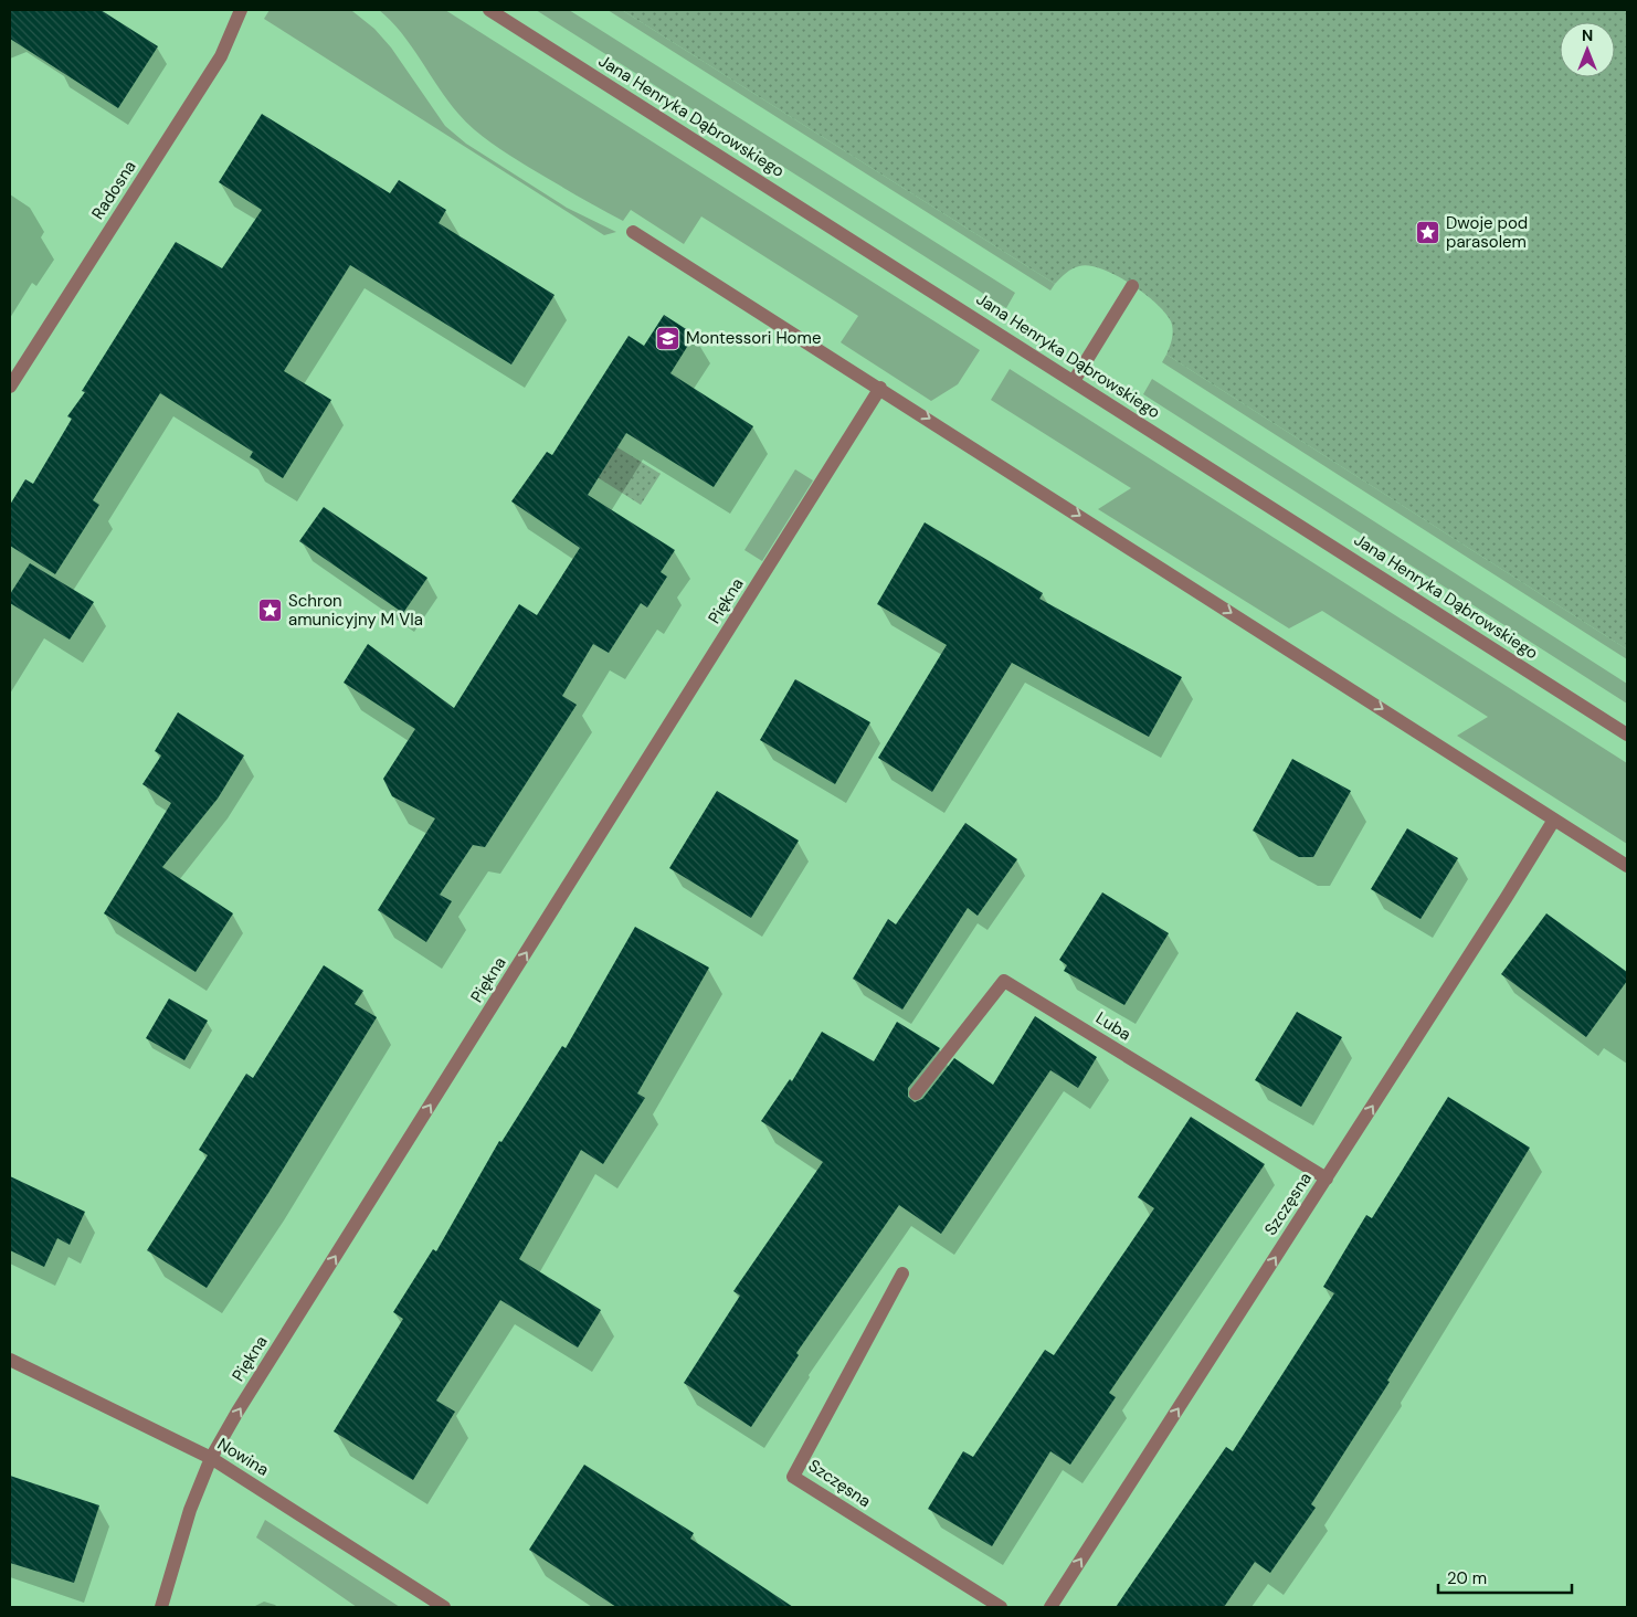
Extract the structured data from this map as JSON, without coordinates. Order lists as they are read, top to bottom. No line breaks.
{"streets":{"street":["Jana Henryka Dąbrowskiego","Radosna","Piękna","Luba","Szczęsna","Nowina"]},"crossings":[["Piękna","Nowina"],["Luba","Szczęsna"]],"one_way":["Piękna","Szczęsna"],"places":{"place":["Dwoje pod parasolem","Schron amunicyjny M VIa"],"school or university":["Montessori Home"]},"scale_bar":"20 m","north":"top"}
